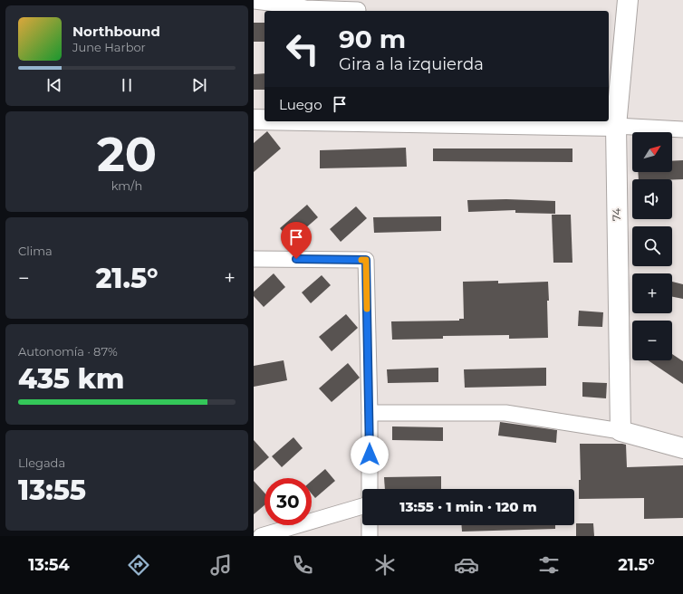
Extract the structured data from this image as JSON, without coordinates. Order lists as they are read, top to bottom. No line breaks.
{"streets":{"street":["74"]},"north":"top right","page":{"turn":["90 m","Gira a la izquierda"],"song":["Northbound","June Harbor"],"then":"Luego","tile":[["20","km/h"],"Clima",["Autonomía · 87%","435 km"],["Llegada","13:55"]],"map_buttons":["+","−"],"heat":["−","21.5°","+"],"limit":"30","trip":"13:55 · 1 min · 120 m","tabs":["13:54","21.5°"]}}
